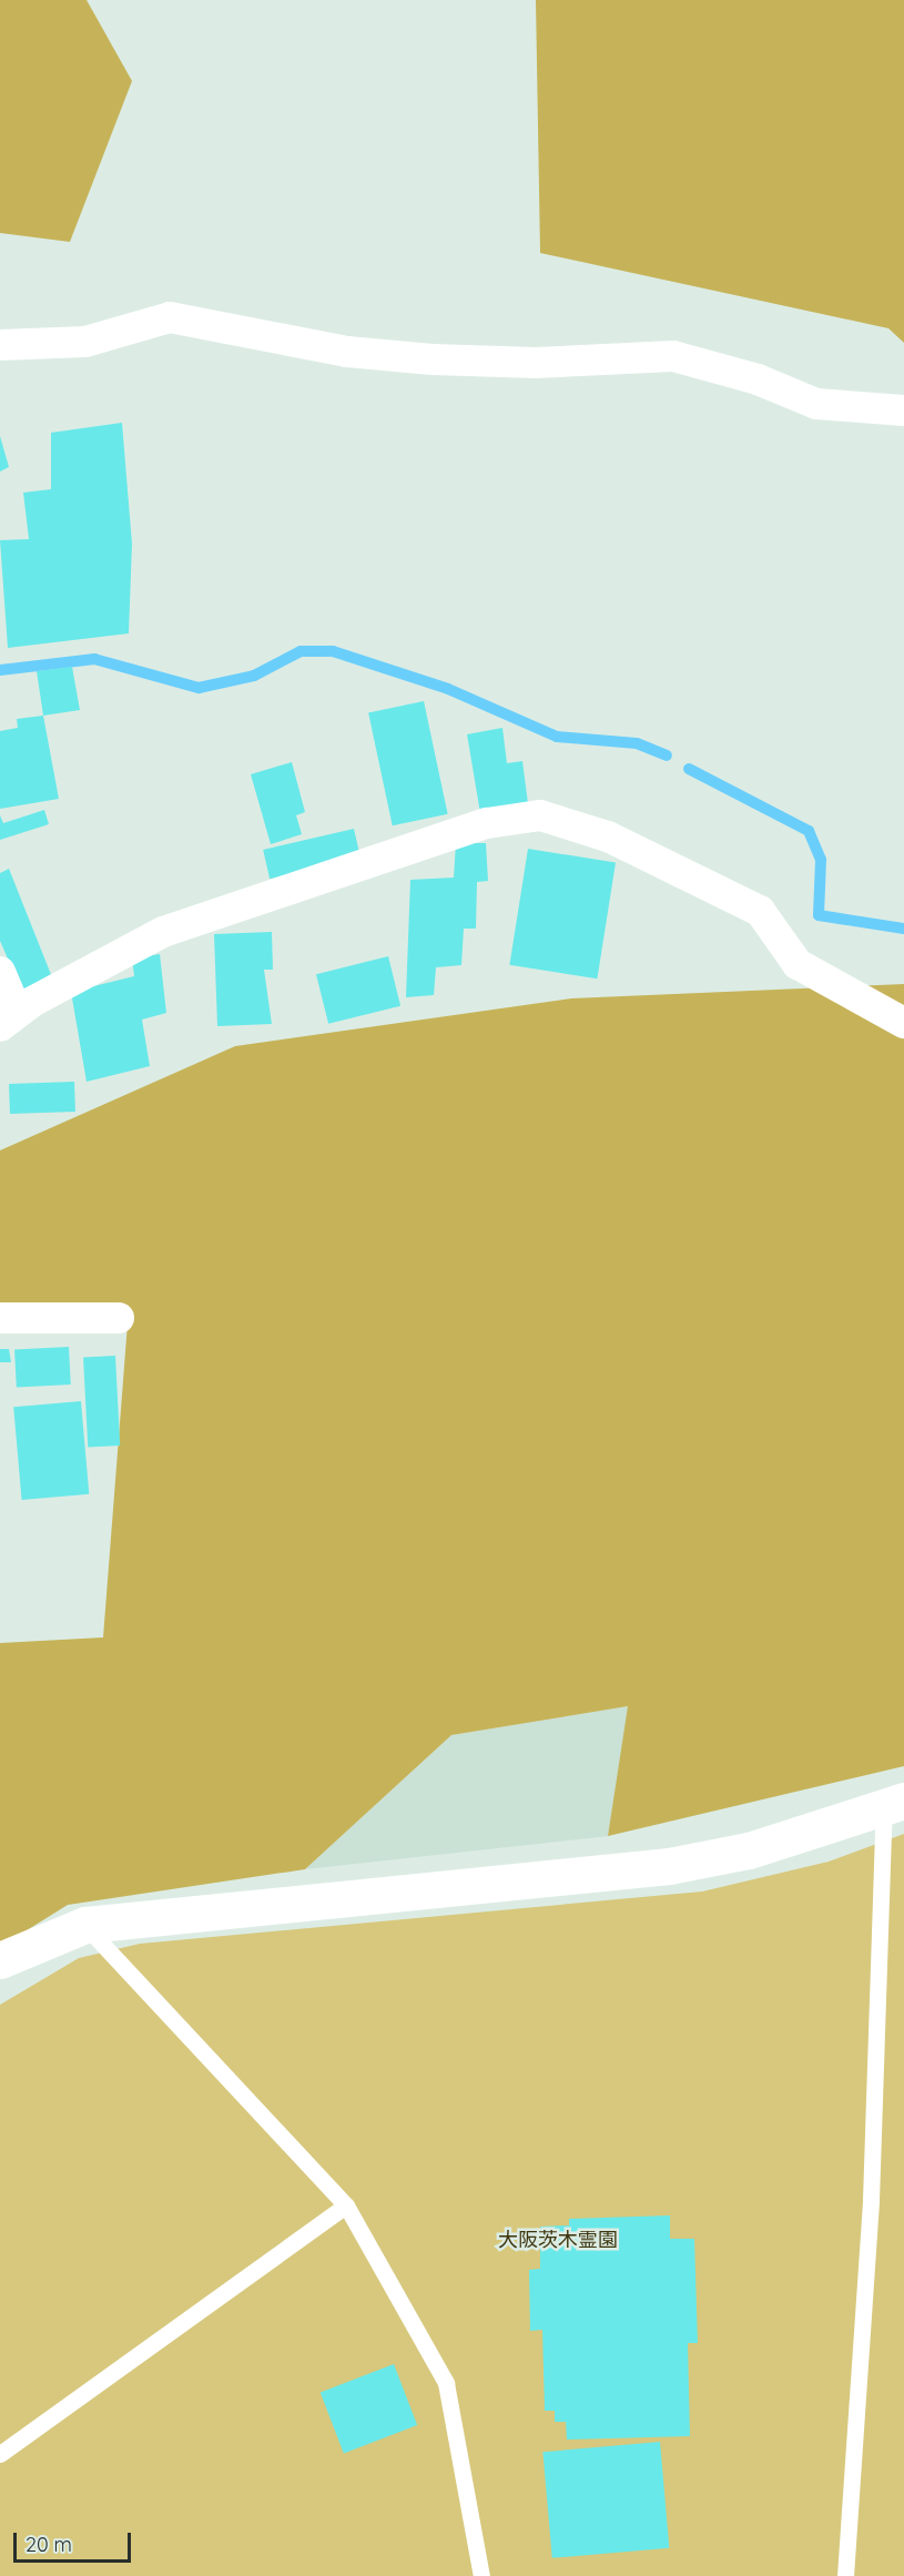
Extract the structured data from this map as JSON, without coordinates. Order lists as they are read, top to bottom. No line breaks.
{"parks":["大阪茨木霊園"],"scale_bar":"20 m"}
